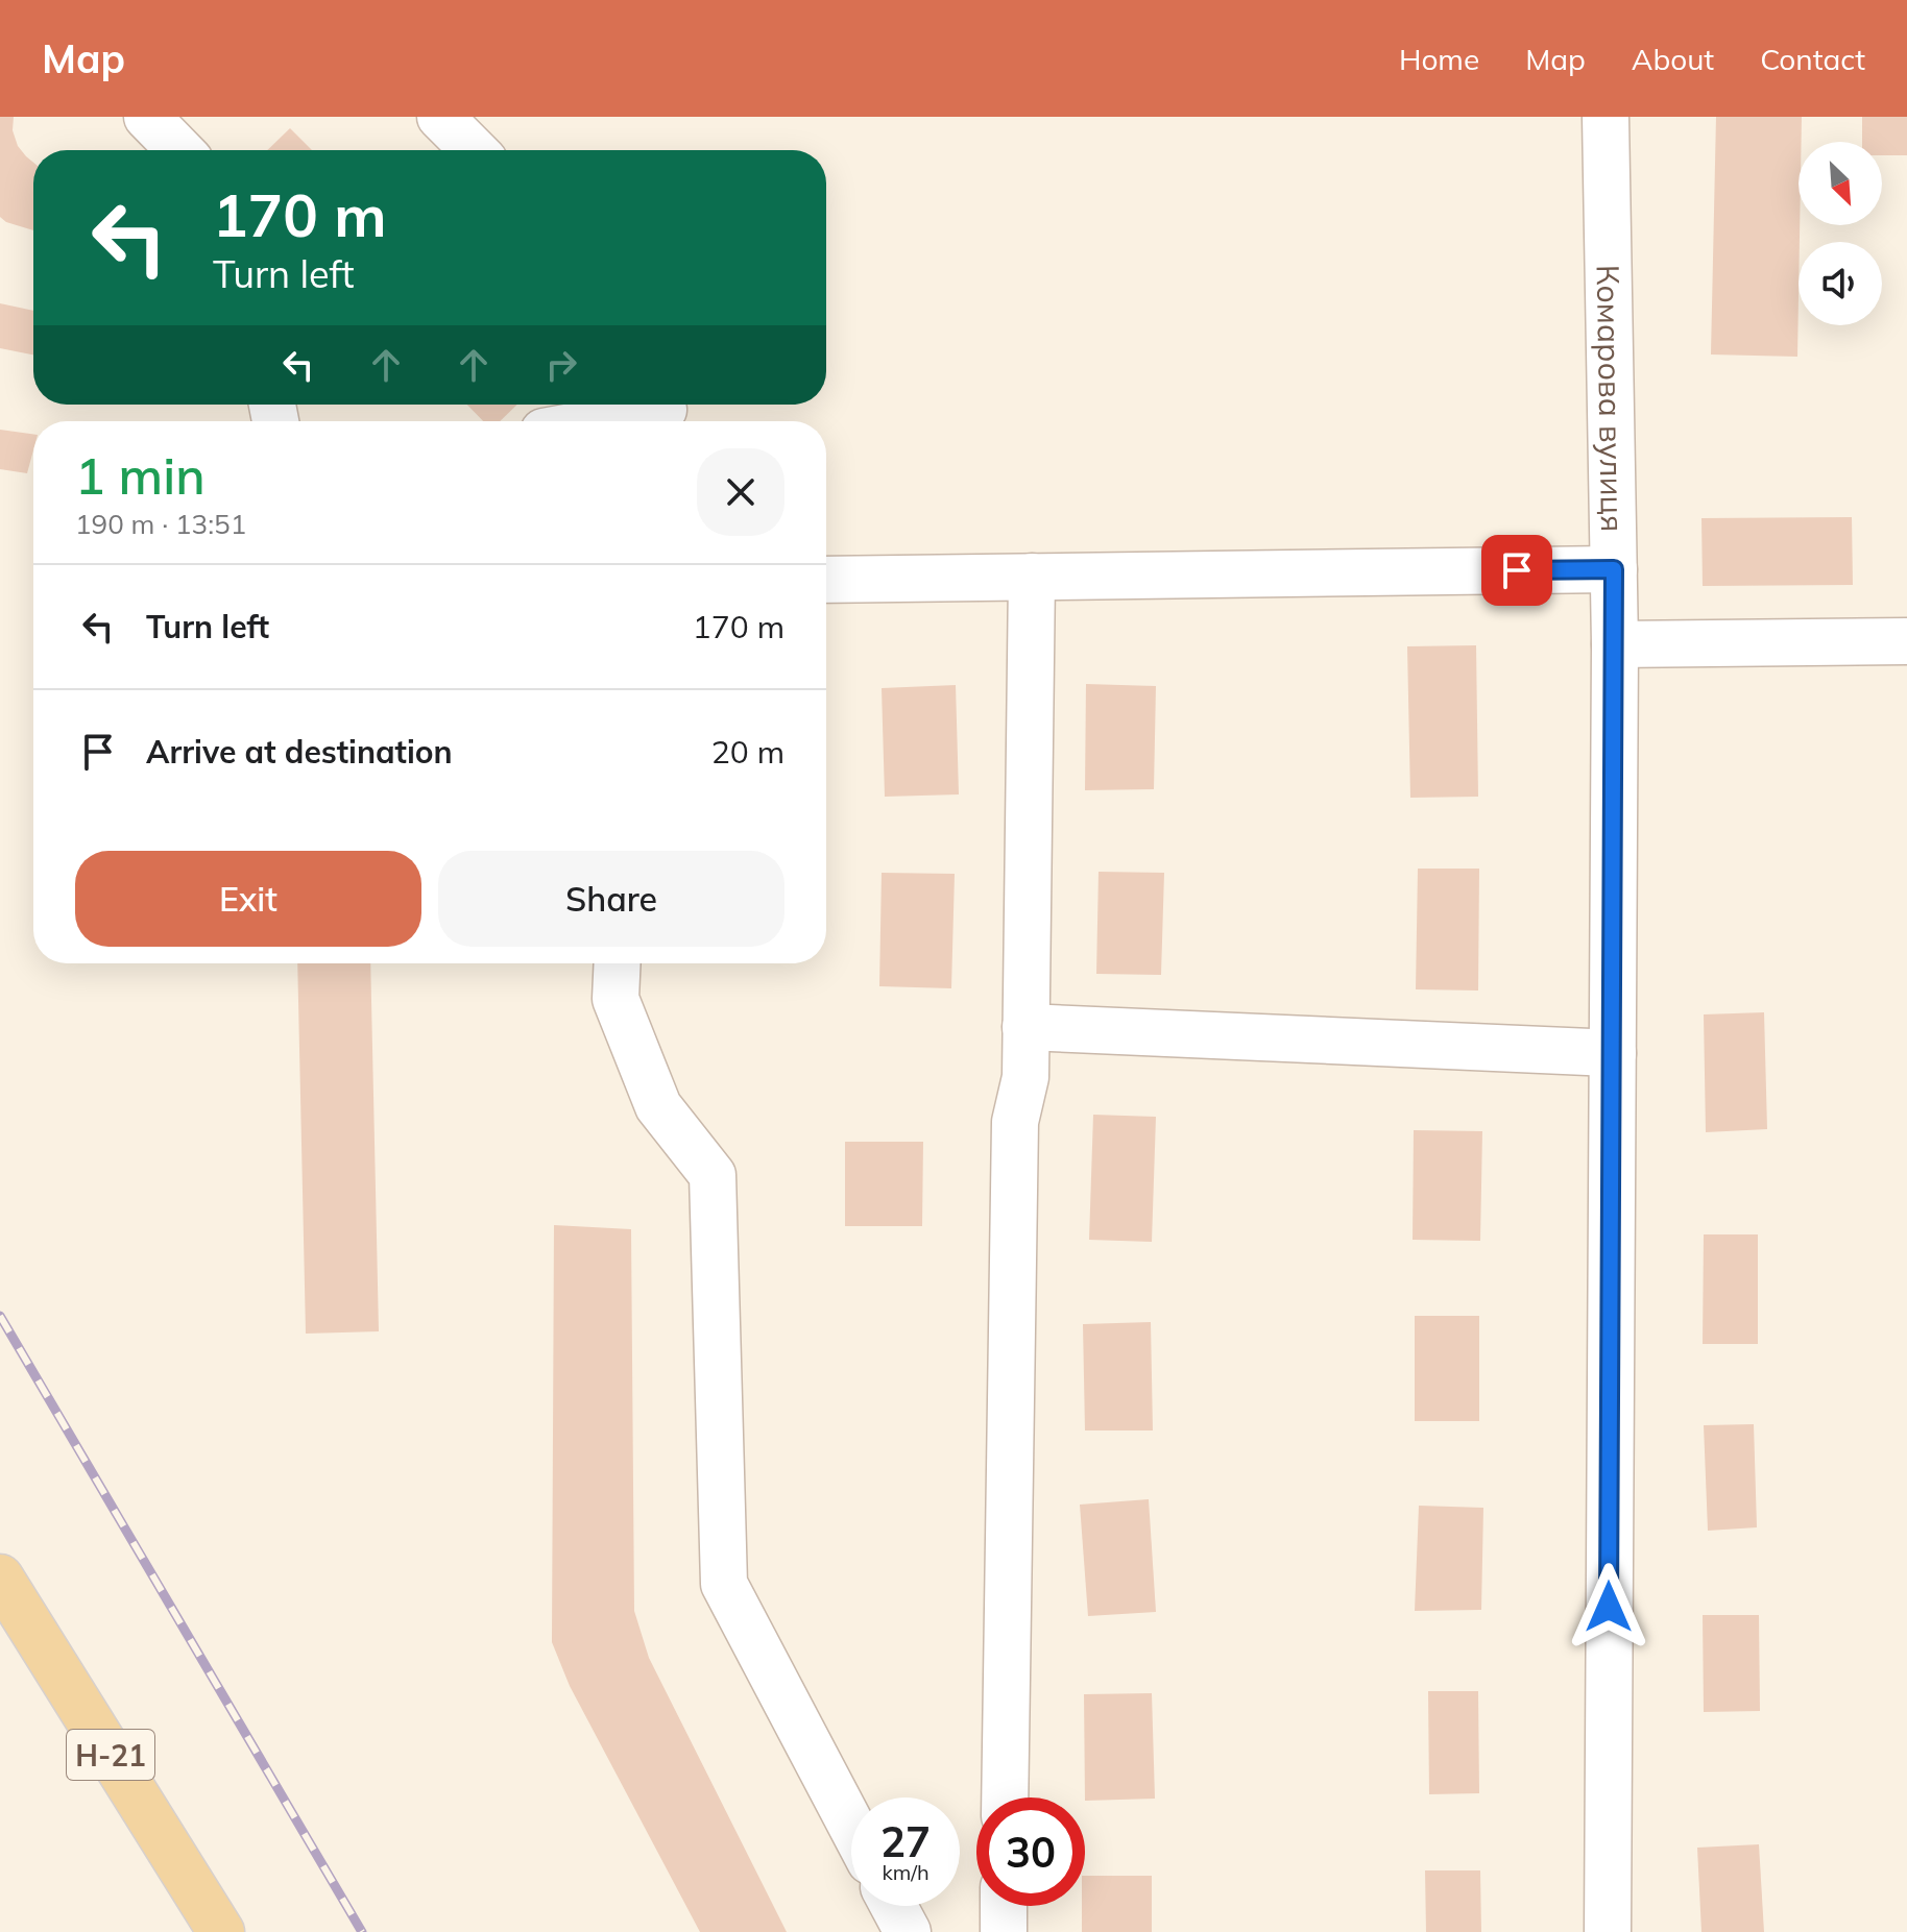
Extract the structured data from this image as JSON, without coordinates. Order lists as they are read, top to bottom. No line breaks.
{"streets":{"main road":["Н-21"],"street":["Комарова вулиця"]},"north":"bottom right","page":{"header":"Map","nav":["Home","Map","About","Contact"],"turn":["170 m","Turn left"],"heading":["1 min","190 m · 13:51"],"list":[{"name":"Turn left","value":"170 m"},{"name":"Arrive at destination","value":"20 m"}],"buttons":["Exit","Share"],"speed":"27 km/h","limit":"30"}}
